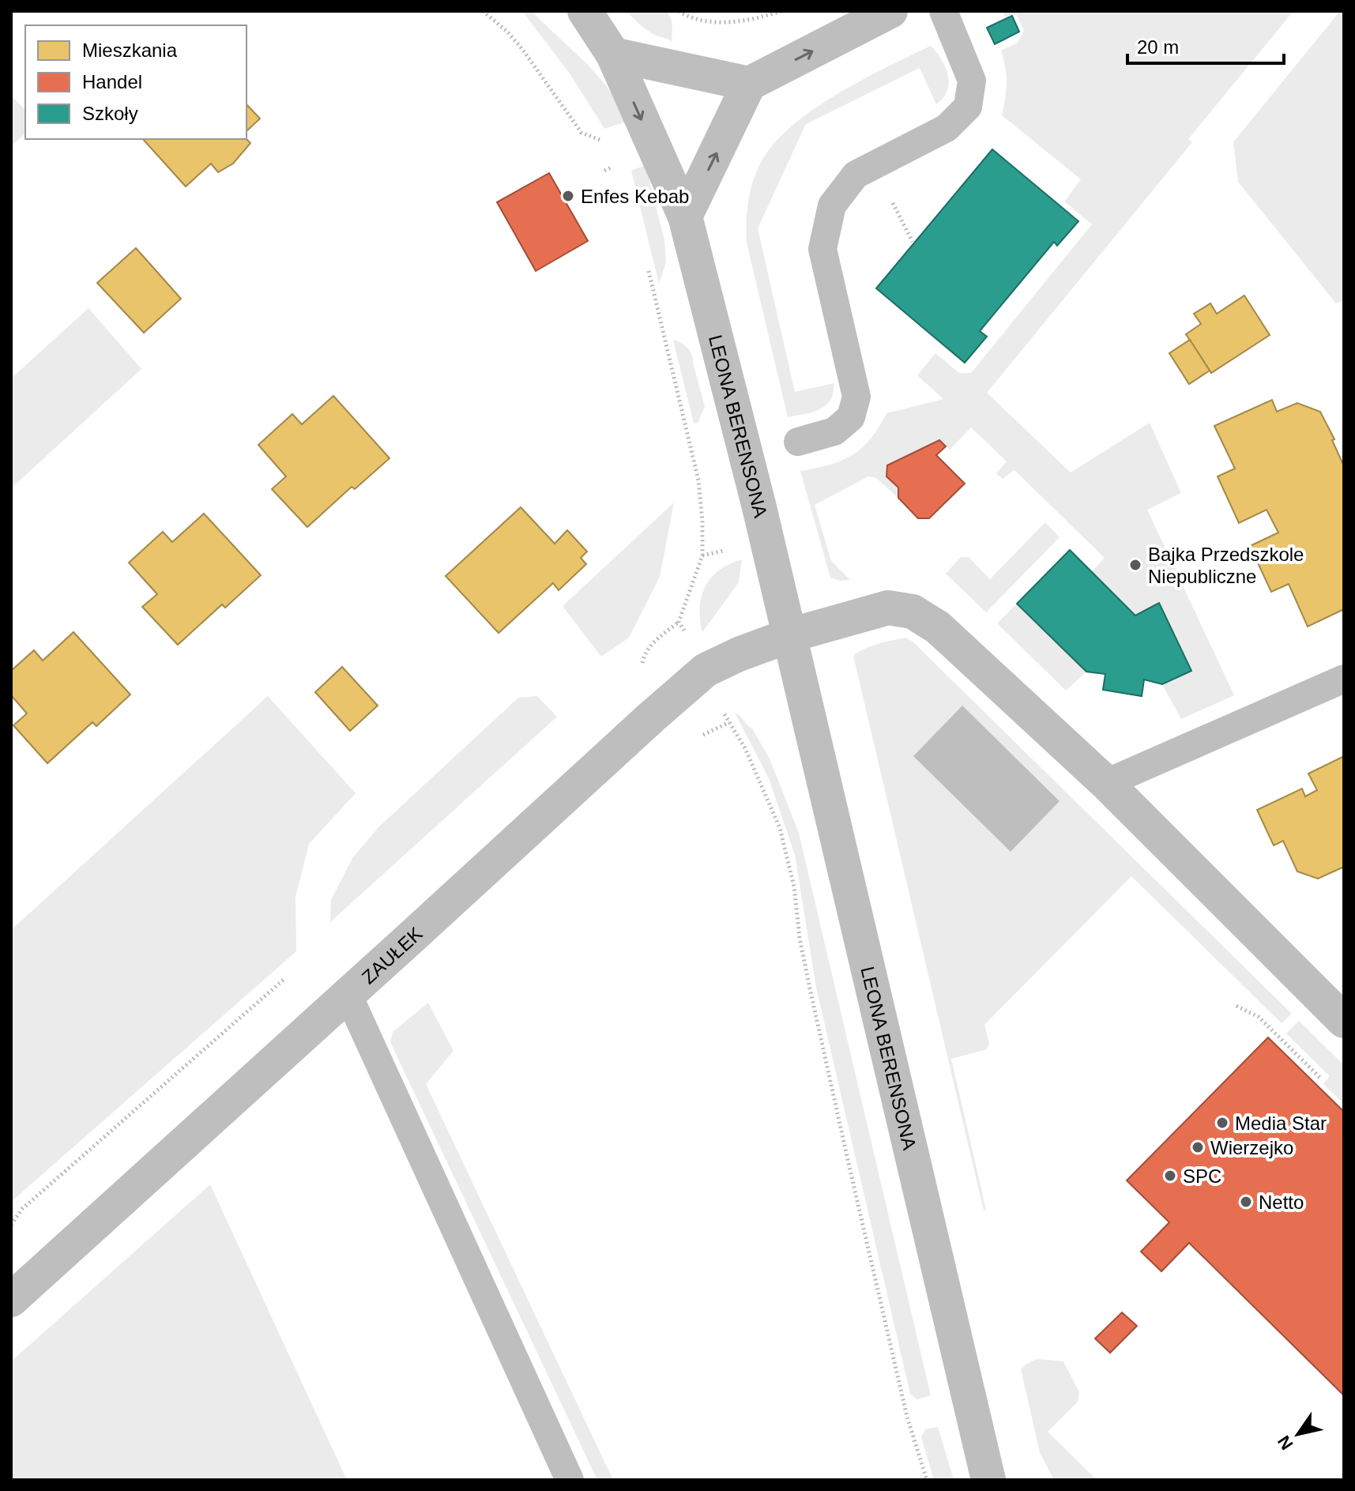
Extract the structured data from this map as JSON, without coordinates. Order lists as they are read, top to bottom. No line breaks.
{"streets":{"street":["LEONA BERENSONA","ZAUŁEK"]},"crossings":[["LEONA BERENSONA","ZAUŁEK"]],"places":["Enfes Kebab","Bajka Przedszkole Niepubliczne","Media Star","Wierzejko","SPC","Netto"],"legend":["Mieszkania","Handel","Szkoły"],"scale_bar":"20 m","north":"bottom left"}
